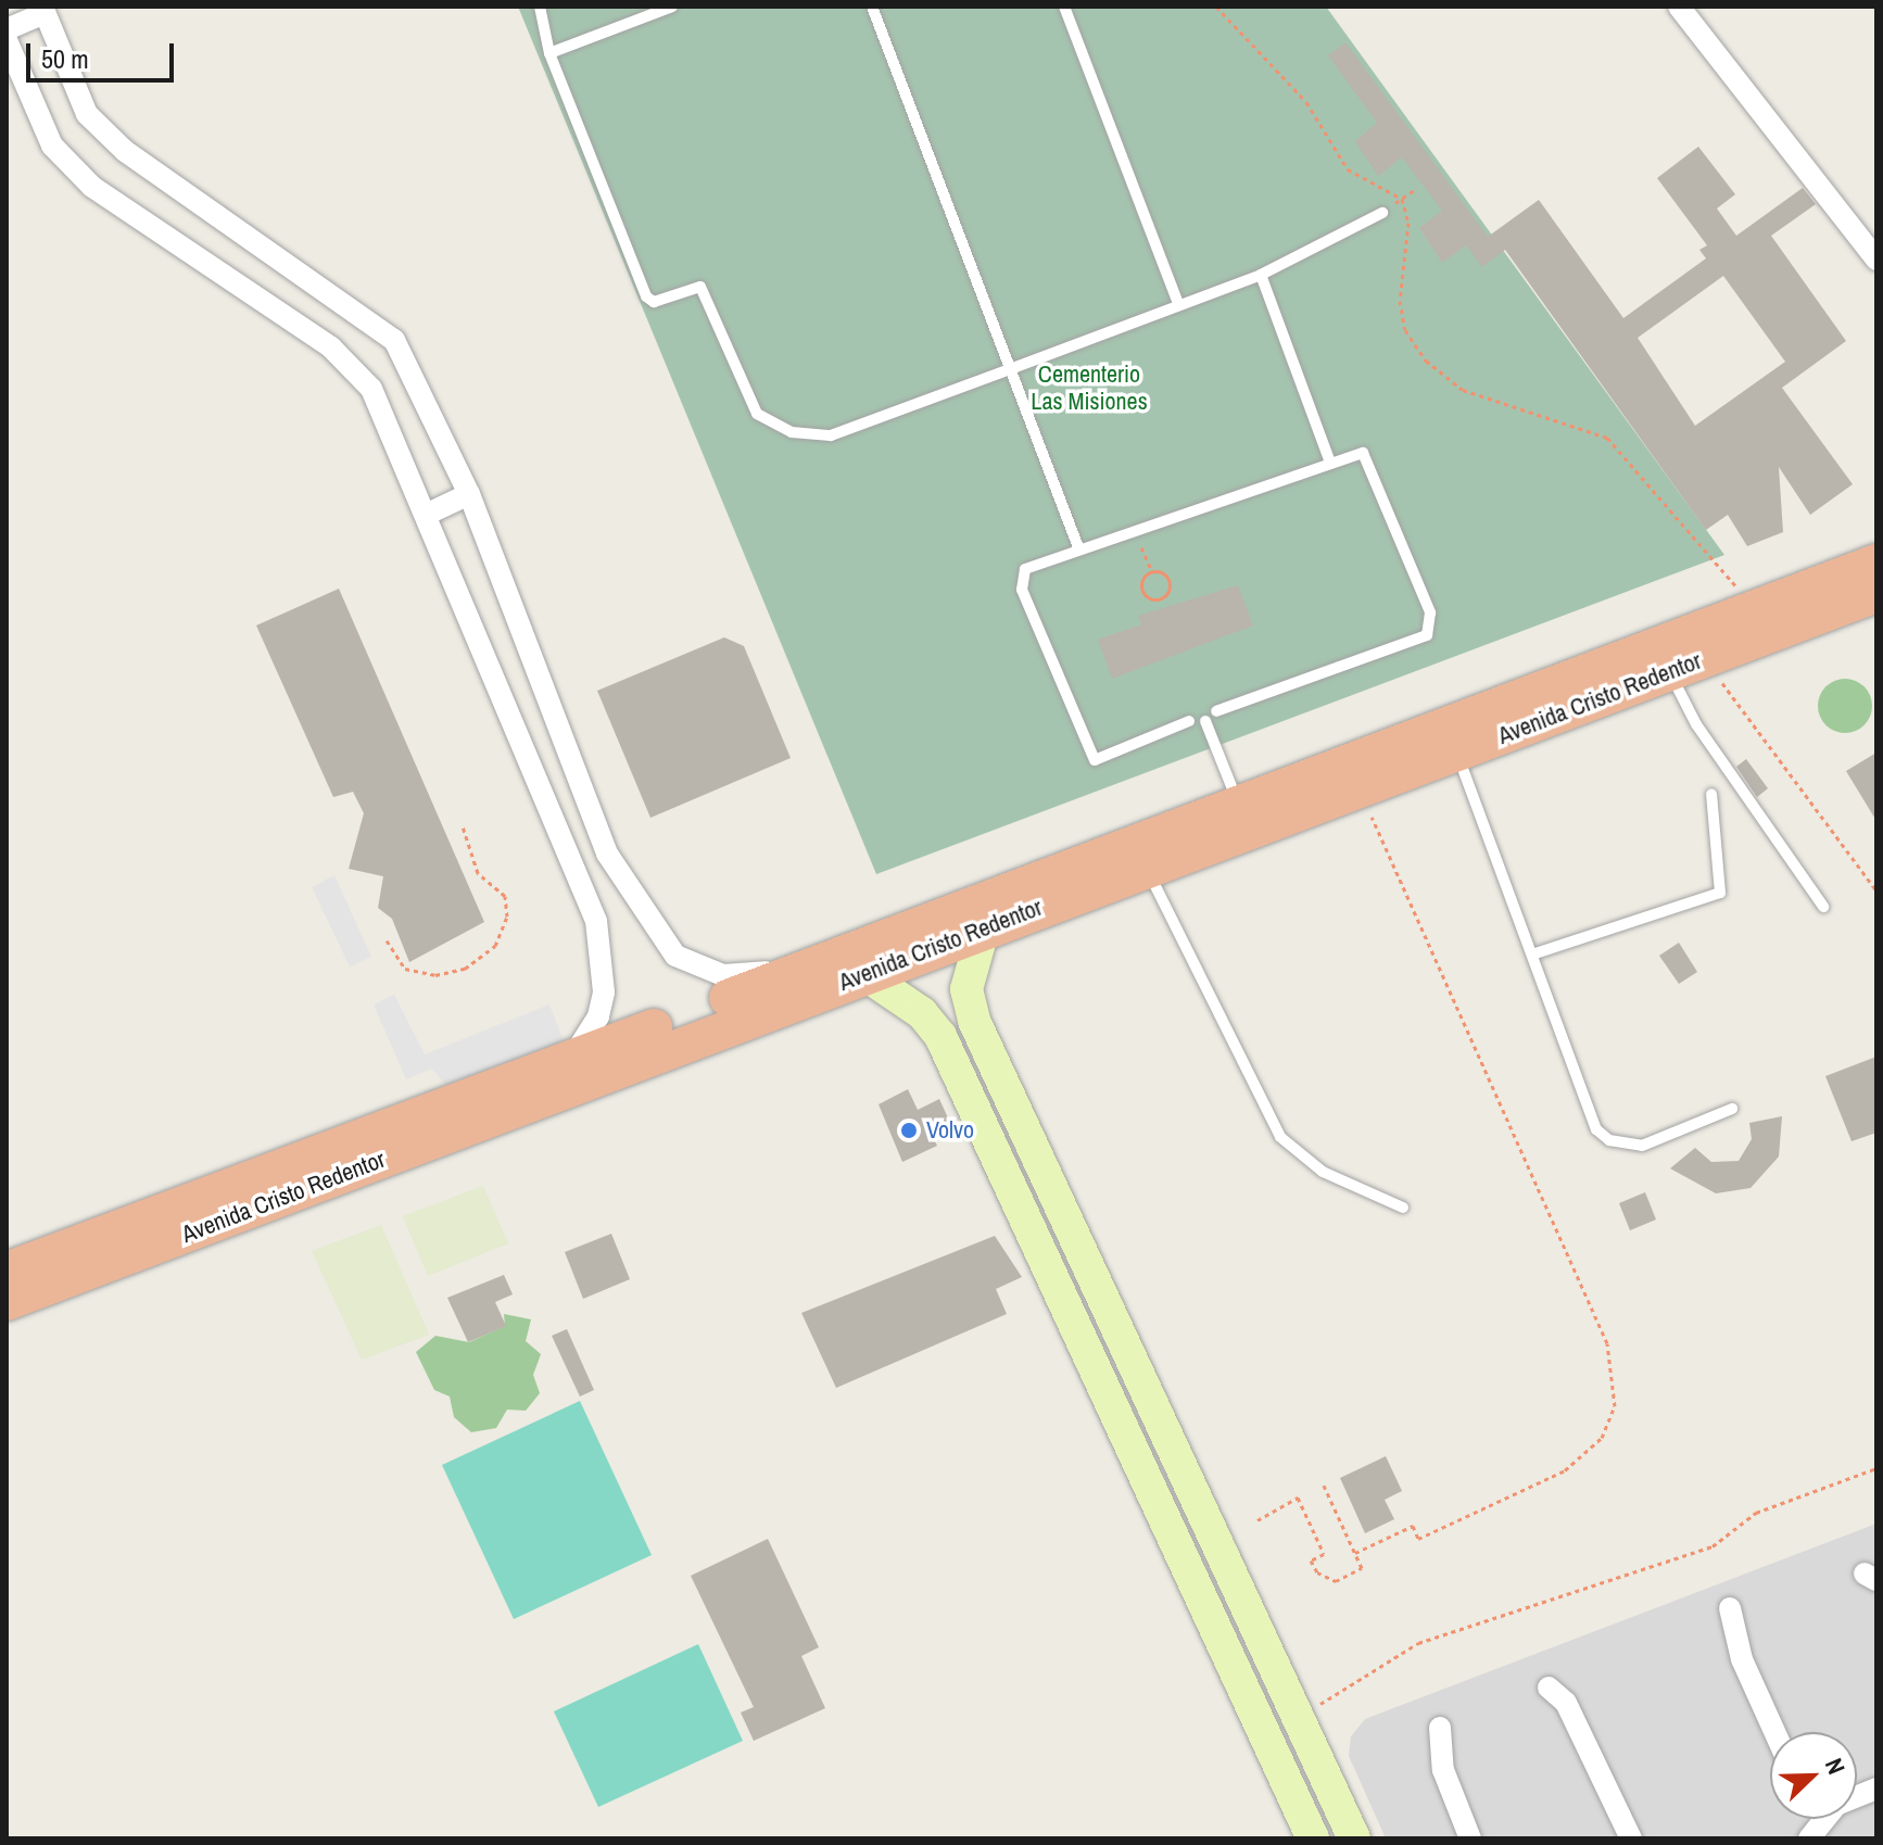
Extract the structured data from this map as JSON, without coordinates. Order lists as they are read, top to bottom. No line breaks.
{"streets":{"highway":["Avenida Cristo Redentor"]},"parks":["Cementerio Las Misiones"],"places":["Volvo"],"scale_bar":"50 m","north":"top right"}
